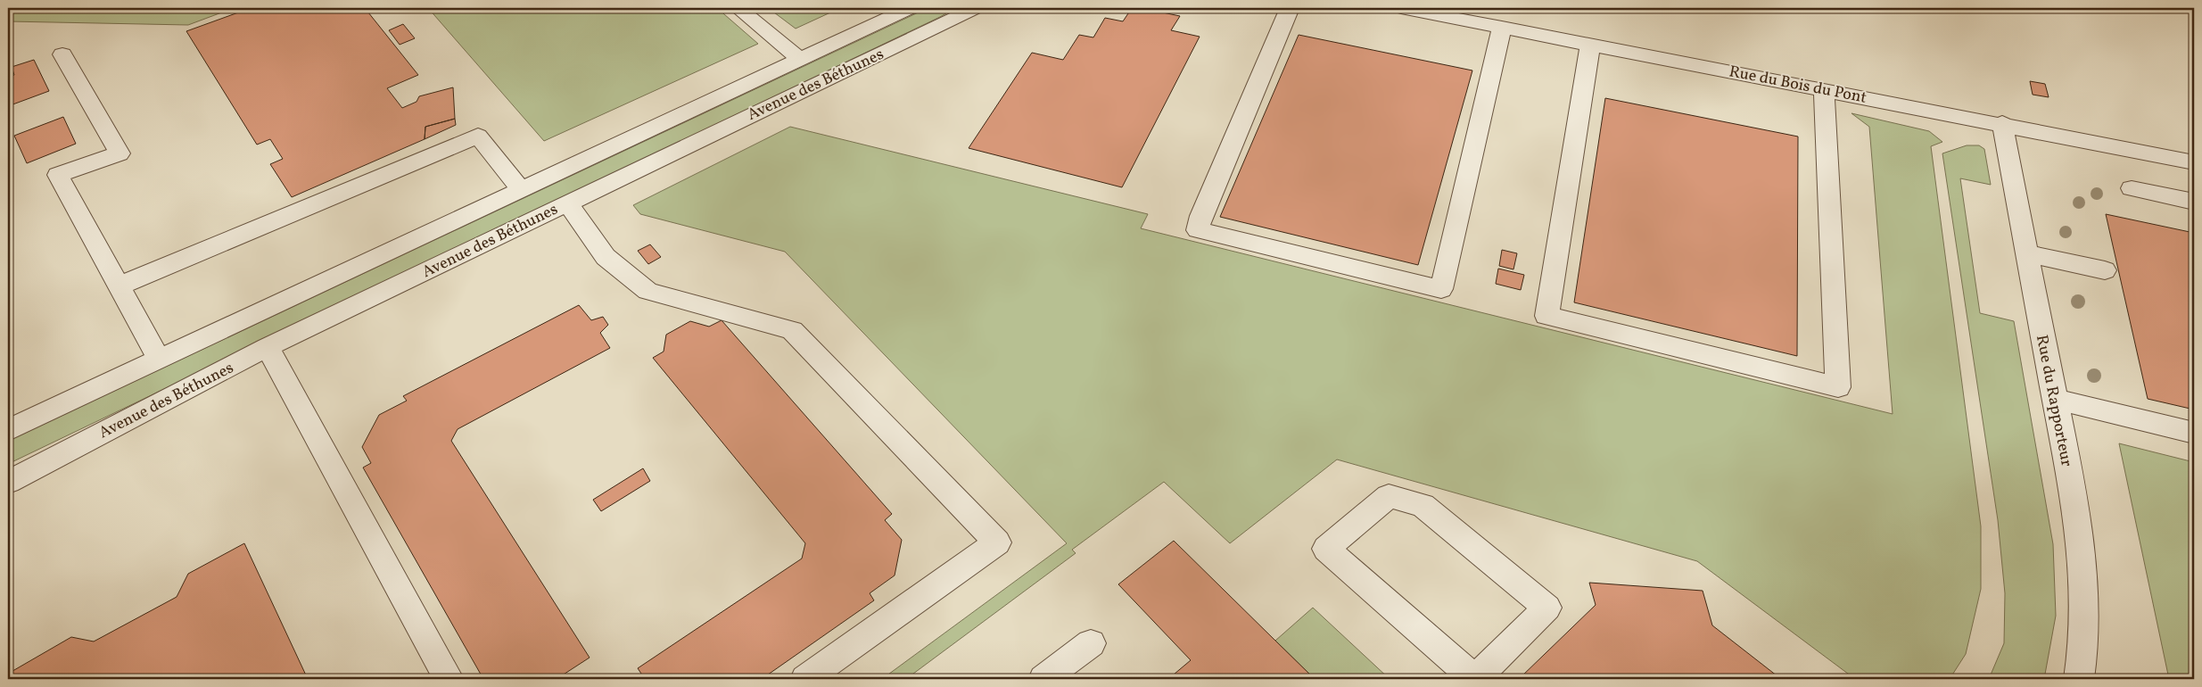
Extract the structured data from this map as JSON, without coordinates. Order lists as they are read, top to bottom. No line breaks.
{"streets":{"street":["Avenue des Béthunes","Rue du Bois du Pont","Rue du Rapporteur"]},"crossings":[["Rue du Bois du Pont","Rue du Rapporteur"]]}
